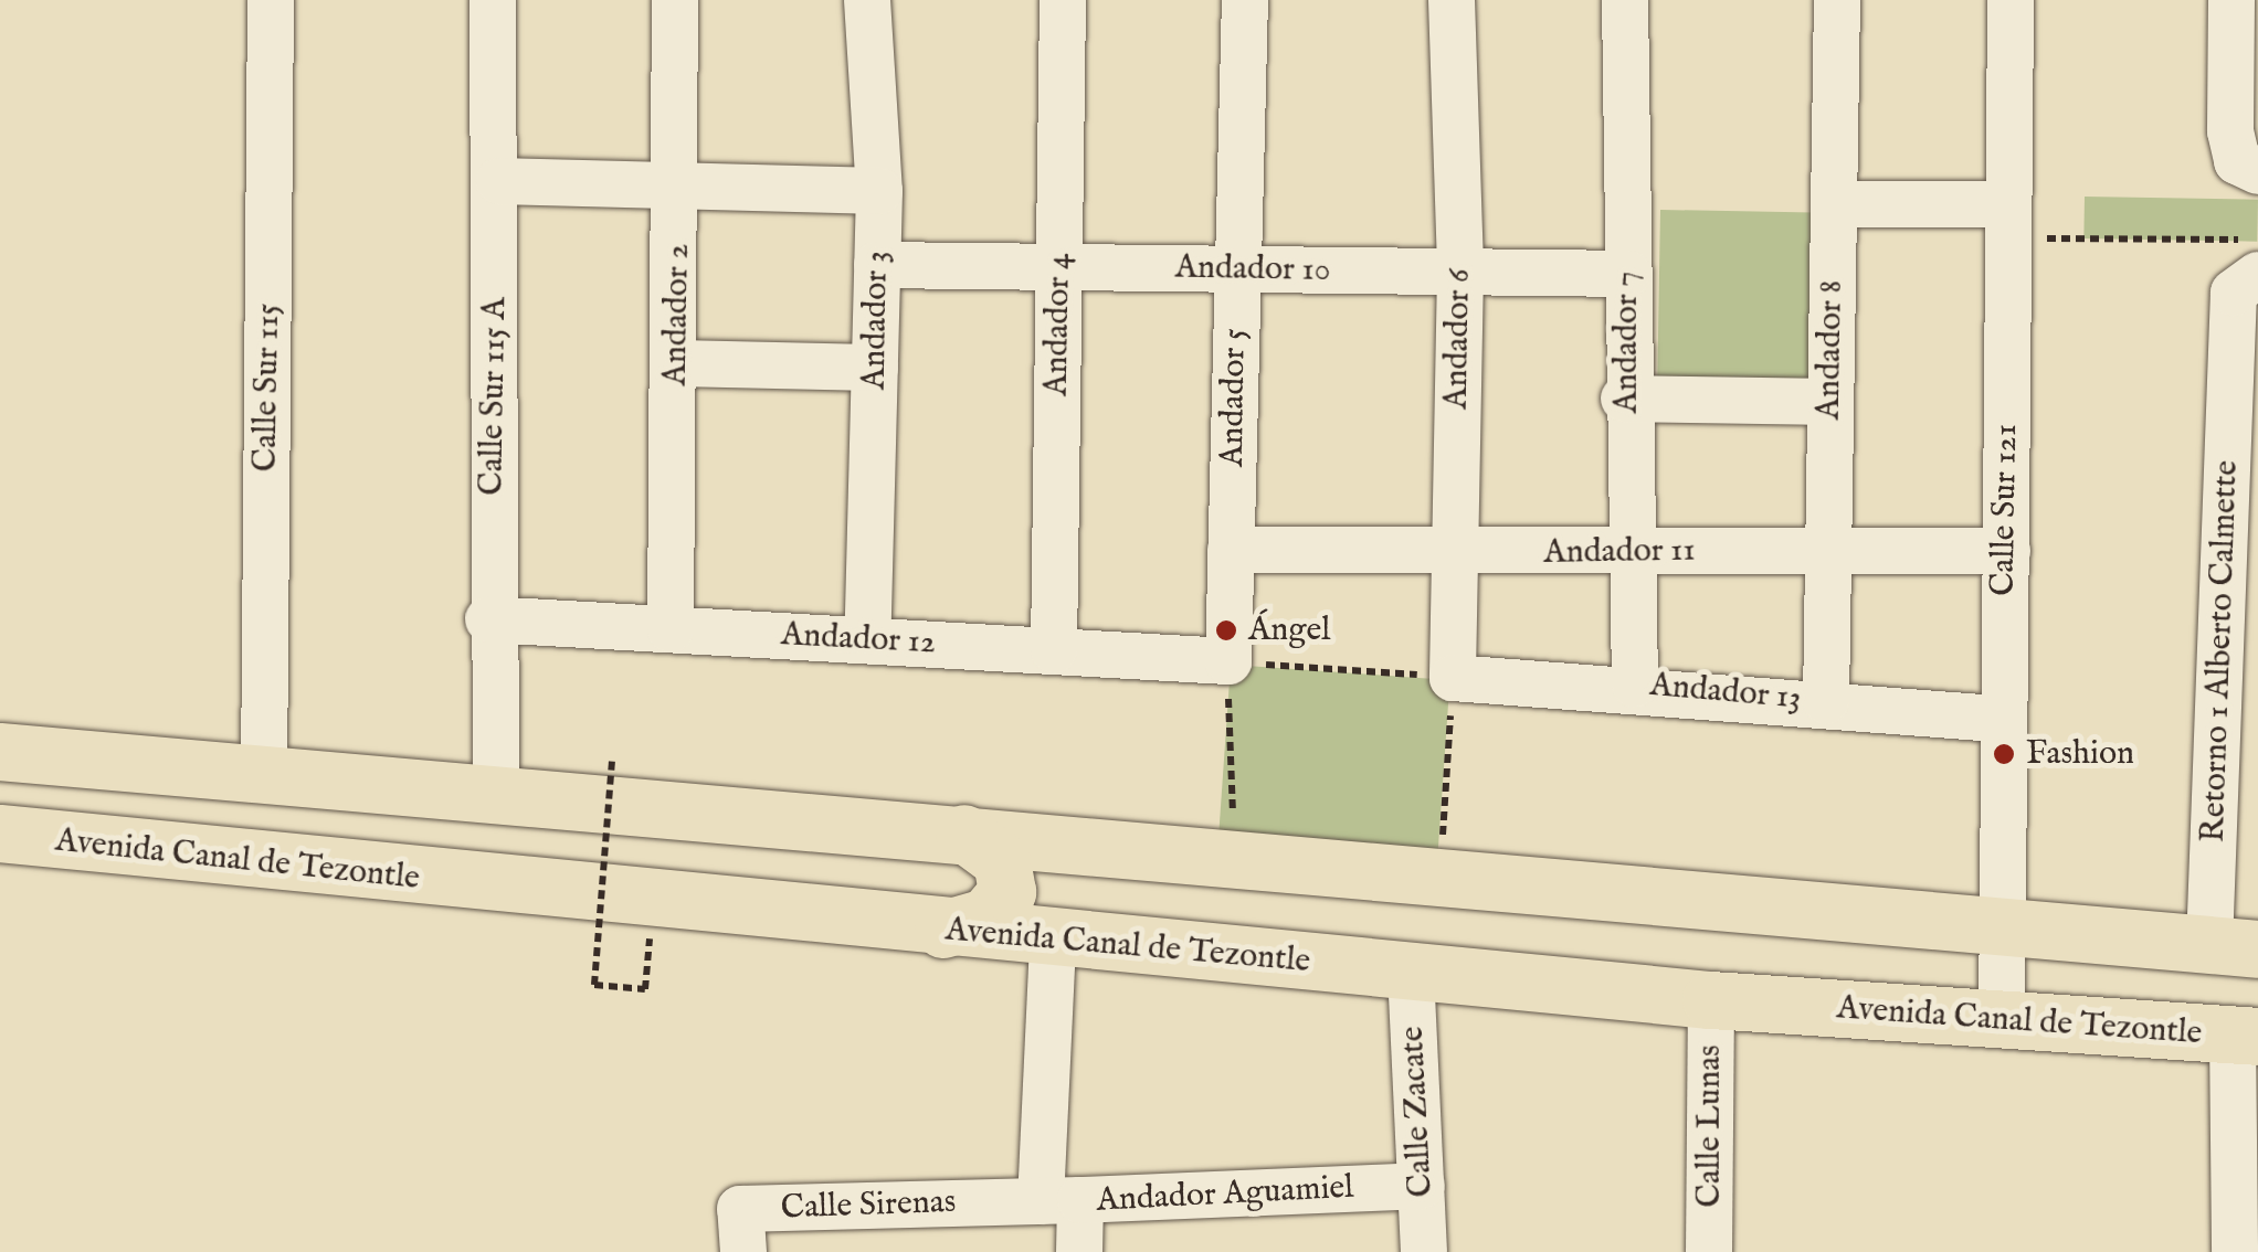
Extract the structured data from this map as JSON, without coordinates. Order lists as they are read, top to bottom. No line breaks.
{"streets":{"main road":["Avenida Canal de Tezontle"],"street":["Andador 10","Andador 2","Andador 3","Andador 4","Andador 6","Andador 7","Andador 8","Calle Sur 115","Calle Sur 115 A","Andador 5","Calle Sur 121","Andador 11","Andador 12","Retorno 1 Alberto Calmette","Andador 13","Calle Zacate","Calle Lunas","Andador Aguamiel","Calle Sirenas"]},"crossings":[["Andador 10","Andador 3"],["Andador 10","Andador 4"],["Andador 10","Andador 6"],["Andador 10","Andador 7"],["Andador 10","Andador 5"],["Andador 2","Andador 12"],["Andador 3","Andador 12"],["Andador 4","Andador 12"],["Andador 6","Andador 11"],["Andador 6","Andador 13"],["Andador 7","Andador 11"],["Andador 7","Andador 13"],["Andador 8","Andador 11"],["Andador 8","Andador 13"],["Calle Sur 115 A","Andador 12"],["Andador 5","Andador 11"],["Andador 5","Andador 12"],["Calle Sur 121","Andador 11"],["Calle Sur 121","Andador 13"],["Calle Sur 121","Avenida Canal de Tezontle"],["Avenida Canal de Tezontle","Calle Zacate"],["Avenida Canal de Tezontle","Calle Lunas"],["Calle Zacate","Andador Aguamiel"],["Andador Aguamiel","Calle Sirenas"]],"places":["Ángel","Fashion"]}
